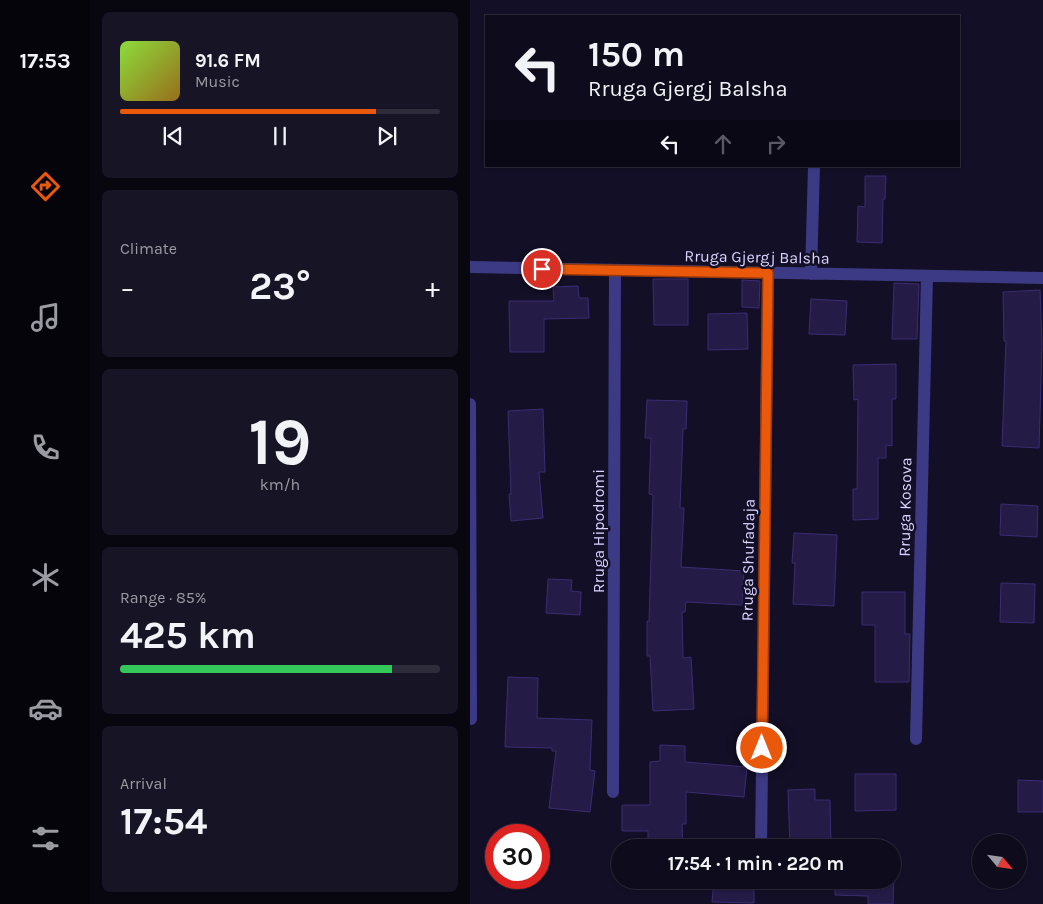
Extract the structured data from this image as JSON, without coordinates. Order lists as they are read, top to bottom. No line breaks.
{"streets":{"street":["Rruga Gjergj Balsha","Rruga Kosova","Rruga Hipodromi","Rruga Shufadaja"]},"crossings":[["Rruga Gjergj Balsha","Rruga Kosova"],["Rruga Gjergj Balsha","Rruga Hipodromi"],["Rruga Gjergj Balsha","Rruga Shufadaja"]],"north":"bottom right","page":{"tabs":"17:53","turn":["150 m","Rruga Gjergj Balsha"],"song":["91.6 FM","Music"],"tile":["Climate",["19","km/h"],["Range · 85%","425 km"],["Arrival","17:54"]],"heat":["−","23°","+"],"limit":"30","trip":"17:54 · 1 min · 220 m"}}
